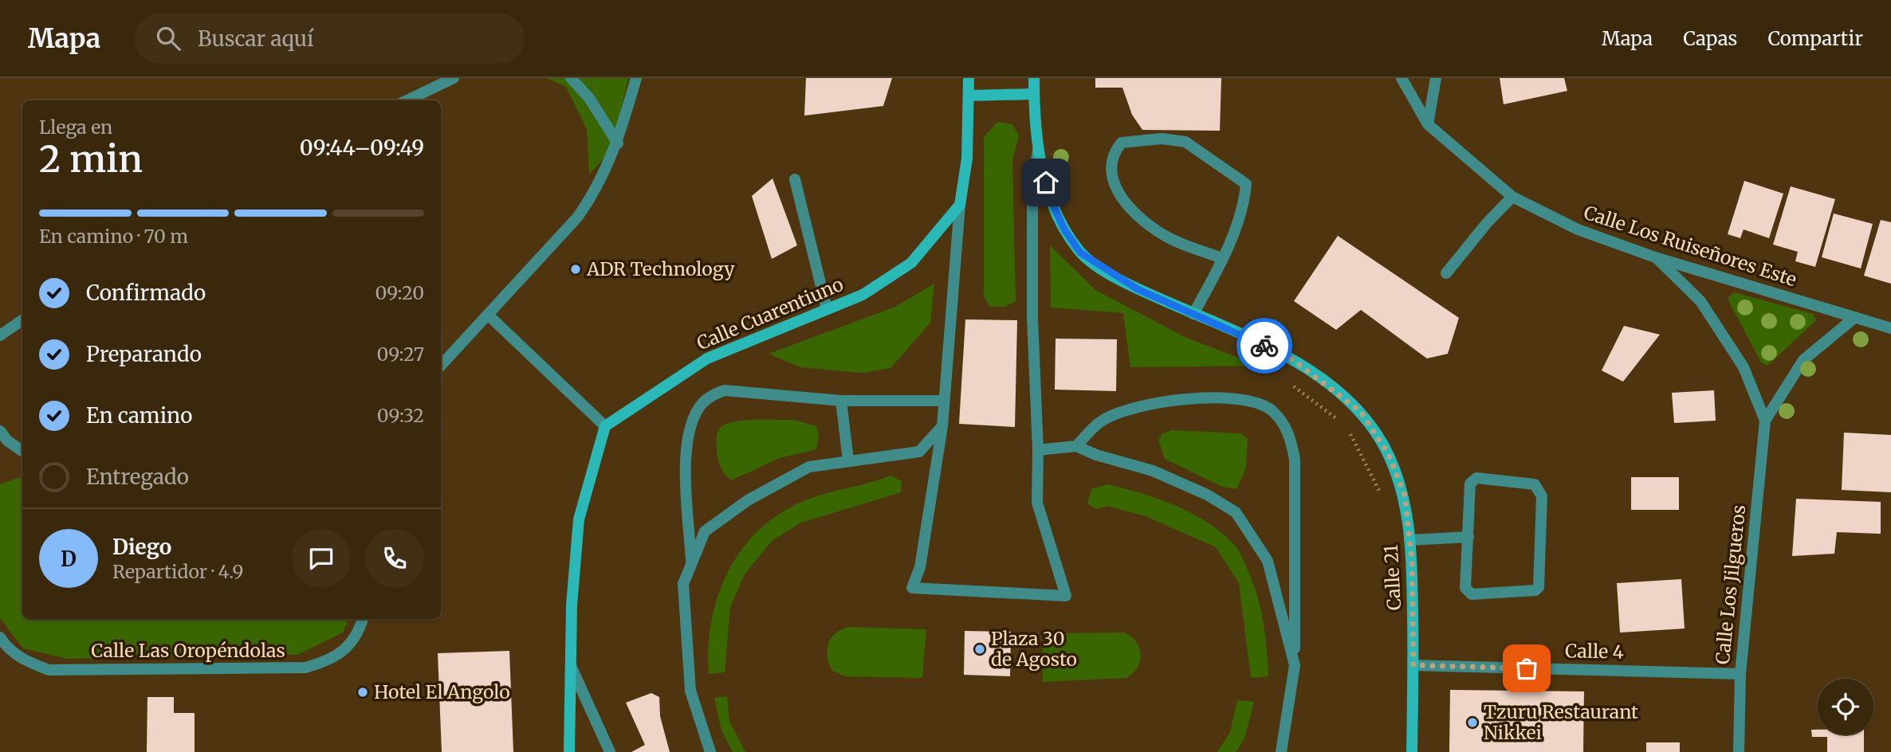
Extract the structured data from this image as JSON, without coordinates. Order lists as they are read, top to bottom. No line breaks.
{"streets":{"street":["Calle Los Ruiseñores Este","Calle Cuarentiuno","Calle 21","Calle Los Jilgueros","Calle Las Oropéndolas","Calle 4"]},"crossings":[["Calle Los Ruiseñores Este","Calle Los Jilgueros"],["Calle 21","Calle 4"],["Calle Los Jilgueros","Calle 4"]],"places":["ADR Technology","Plaza 30 de Agosto","Hotel El Angolo","Tzuru Restaurant Nikkei"],"page":{"header":"Mapa","search":"Buscar aquí","nav":["Mapa","Capas","Compartir"],"heading":["2 min","Llega en","09:44–09:49"],"panel":["Diego","Repartidor · 4.9"],"bar":"En camino · 70 m","list":[["Confirmado","09:20"],["Preparando","09:27"],["En camino","09:32"],"Entregado"],"round":"D"}}
